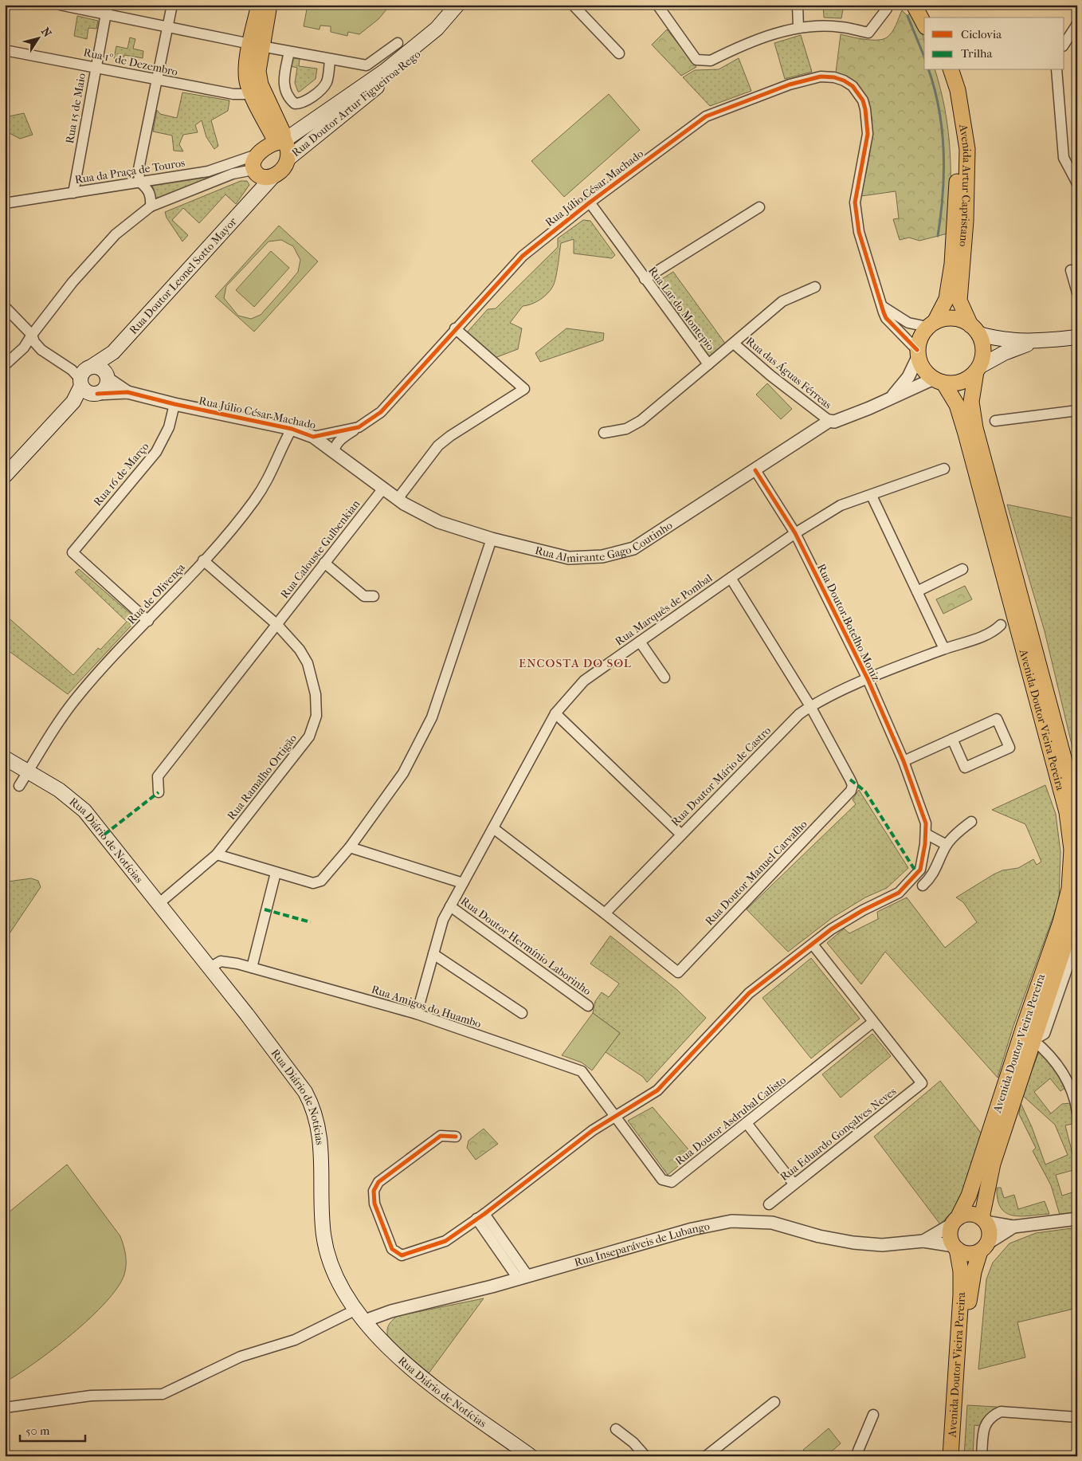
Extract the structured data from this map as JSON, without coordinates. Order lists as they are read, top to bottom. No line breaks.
{"streets":{"main road":["Rua Doutor Artur Figueiroa Rego","Avenida Artur Capristano","Rua Doutor Leonel Sotto Mayor","Avenida Doutor Vieira Pereira","Rua Diário de Notícias"],"street":["Rua 1º de Dezembro","Rua 15 de Maio","Rua da Praça de Touros","Rua Júlio César Machado","Rua Lar do Montepio","Rua das Águas Férreas","Rua 16 de Março","Rua Almirante Gago Coutinho","Rua Calouste Gulbenkian","Rua de Olivença","Rua Marquês de Pombal","Rua Doutor Botelho Moniz","Rua Doutor Mário de Castro","Rua Ramalho Ortigão","Rua Doutor Manuel Carvalho","Rua Doutor Hermínio Laborinho","Rua Amigos do Huambo","Rua Doutor Asdrubal Calisto","Rua Eduardo Gonçalves Neves","Rua Inseparáveis de Lubango"]},"crossings":[["Rua 1º de Dezembro","Rua 15 de Maio"],["Rua Doutor Artur Figueiroa Rego","Rua da Praça de Touros"],["Rua Doutor Artur Figueiroa Rego","Rua Doutor Leonel Sotto Mayor"],["Rua 15 de Maio","Rua da Praça de Touros"],["Rua da Praça de Touros","Rua Doutor Leonel Sotto Mayor"],["Avenida Artur Capristano","Rua Júlio César Machado"],["Avenida Artur Capristano","Rua Almirante Gago Coutinho"],["Avenida Artur Capristano","Avenida Doutor Vieira Pereira"],["Rua Júlio César Machado","Rua Lar do Montepio"],["Rua Júlio César Machado","Rua 16 de Março"],["Rua Júlio César Machado","Rua Almirante Gago Coutinho"],["Rua Júlio César Machado","Rua de Olivença"],["Rua Júlio César Machado","Avenida Doutor Vieira Pereira"],["Rua das Águas Férreas","Rua Almirante Gago Coutinho"],["Rua 16 de Março","Rua de Olivença"],["Rua Almirante Gago Coutinho","Rua Calouste Gulbenkian"],["Rua Almirante Gago Coutinho","Rua Doutor Botelho Moniz"],["Rua Almirante Gago Coutinho","Avenida Doutor Vieira Pereira"],["Rua Calouste Gulbenkian","Rua Ramalho Ortigão"],["Rua de Olivença","Rua Ramalho Ortigão"],["Rua de Olivença","Rua Diário de Notícias"],["Rua Marquês de Pombal","Rua Doutor Botelho Moniz"],["Rua Marquês de Pombal","Rua Doutor Hermínio Laborinho"],["Rua Marquês de Pombal","Rua Amigos do Huambo"],["Rua Doutor Botelho Moniz","Rua Doutor Mário de Castro"],["Rua Doutor Botelho Moniz","Rua Amigos do Huambo"],["Rua Doutor Botelho Moniz","Rua Doutor Asdrubal Calisto"],["Avenida Doutor Vieira Pereira","Rua Inseparáveis de Lubango"],["Rua Doutor Mário de Castro","Rua Doutor Manuel Carvalho"],["Rua Ramalho Ortigão","Rua Diário de Notícias"],["Rua Diário de Notícias","Rua Amigos do Huambo"],["Rua Diário de Notícias","Rua Inseparáveis de Lubango"],["Rua Amigos do Huambo","Rua Doutor Asdrubal Calisto"],["Rua Doutor Asdrubal Calisto","Rua Eduardo Gonçalves Neves"]],"districts":["ENCOSTA DO SOL"],"legend":["Ciclovia","Trilha"],"scale_bar":"50 m","north":"top right"}
